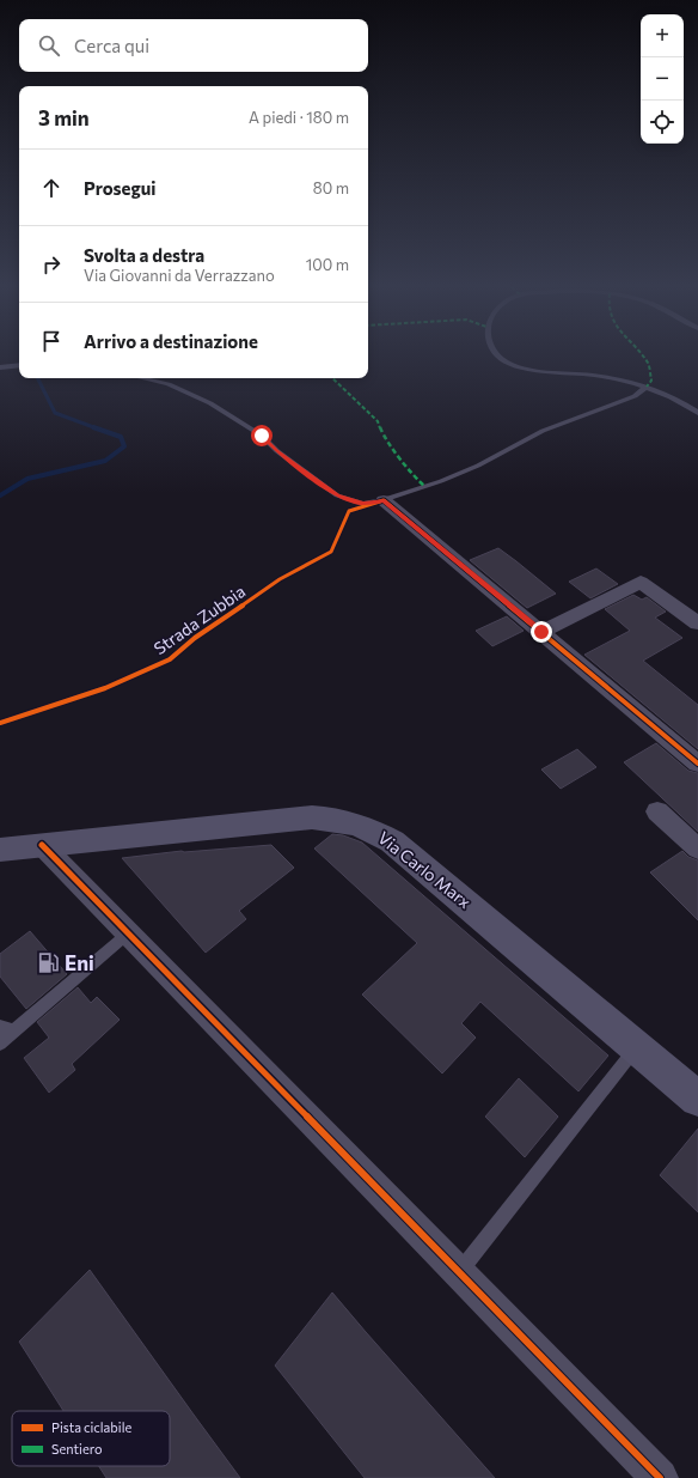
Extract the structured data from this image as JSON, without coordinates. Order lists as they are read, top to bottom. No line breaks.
{"streets":{"main road":["Via Carlo Marx"],"cycle path":["Strada Zubbia"]},"places":{"fuel station":["Eni"]},"legend":["Pista ciclabile","Sentiero"],"page":{"map_buttons":["+","−"],"search":"Cerca qui","heading":["3 min","A piedi · 180 m"],"list":[["Prosegui","80 m"],["Svolta a destra","Via Giovanni da Verrazzano","100 m"],"Arrivo a destinazione"]}}
